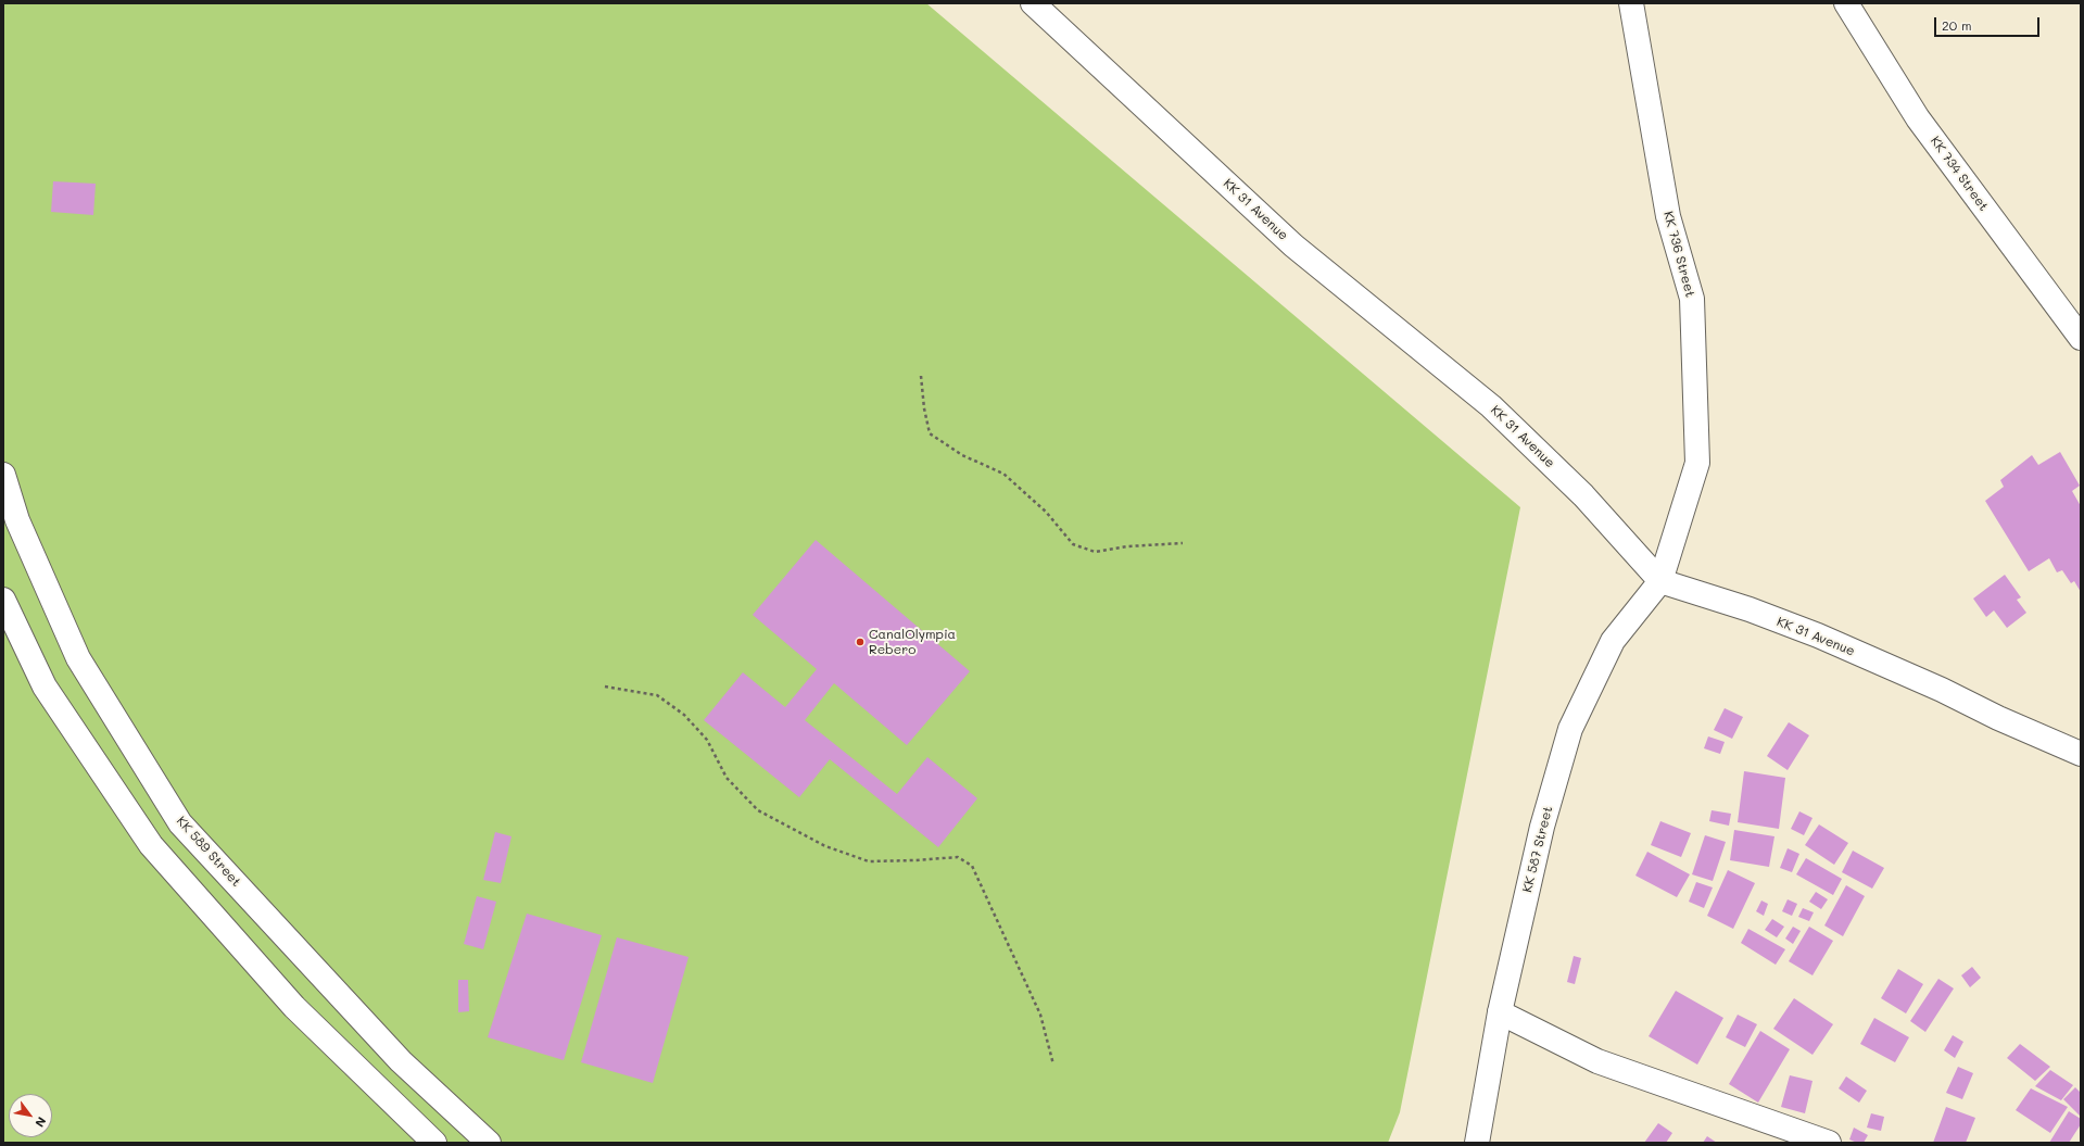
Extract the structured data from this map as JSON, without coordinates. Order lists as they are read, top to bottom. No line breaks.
{"streets":{"street":["KK 734 Street","KK 31 Avenue","KK 736 Street","KK 587 Street","KK 589 Street"]},"crossings":[["KK 31 Avenue","KK 736 Street"],["KK 31 Avenue","KK 587 Street"],["KK 736 Street","KK 587 Street"]],"places":["CanalOlympia Rebero"],"scale_bar":"20 m","north":"bottom right"}
